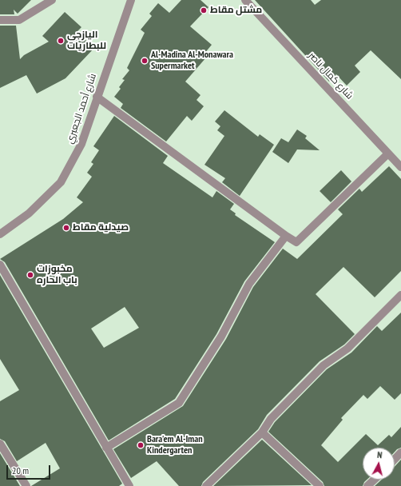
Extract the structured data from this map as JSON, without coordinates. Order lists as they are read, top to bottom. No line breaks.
{"streets":{"street":["شارع كمال ناصر","شارع أحمد الجعبري"]},"places":["مشتل مقاط","اليازجي للبطاريات","Al-Madina Al-Monawara Supermarket","صيدلية مقاط","مخبوزات باب الحاره","Bara'em Al-Iman Kindergarten"],"scale_bar":"20 m","north":"top"}
